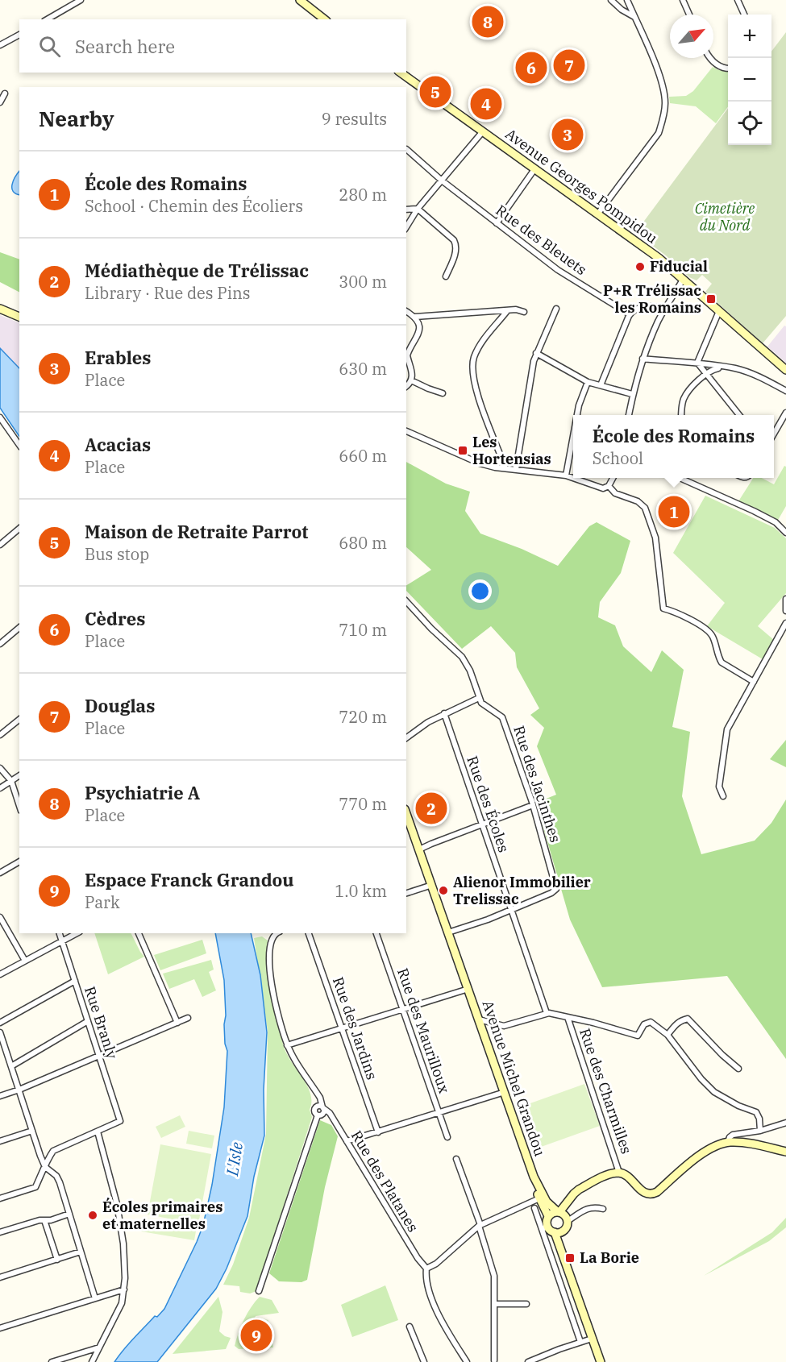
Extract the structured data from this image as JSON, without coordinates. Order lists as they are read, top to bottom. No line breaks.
{"streets":{"main road":["Avenue Georges Pompidou","Avenue Michel Grandou"],"street":["Rue des Bleuets","Rue des Jacinthes","Rue des Écoles","Rue Branly","Rue des Jardins","Rue des Maurilloux","Rue des Charmilles","Rue des Platanes"]},"crossings":[["Rue des Jacinthes","Rue des Écoles"]],"water":["L'Isle"],"parks":["Cimetière du Nord"],"places":{"other":["Fiducial","Alienor Immobilier Trelissac","Écoles primaires et maternelles"],"transit":["P+R Trélissac les Romains","Les Hortensias","La Borie"]},"north":"top right","page":{"pins":["8","7","6","5","4","3","1","2","9"],"map_buttons":["+","−"],"search":"Search here","heading":["Nearby","9 results"],"list":[{"mark":"1","name":"École des Romains","note":"School · Chemin des Écoliers","value":"280 m"},{"mark":"2","name":"Médiathèque de Trélissac","note":"Library · Rue des Pins","value":"300 m"},{"mark":"3","name":"Erables","note":"Place","value":"630 m"},{"mark":"4","name":"Acacias","note":"Place","value":"660 m"},{"mark":"5","name":"Maison de Retraite Parrot","note":"Bus stop","value":"680 m"},{"mark":"6","name":"Cèdres","note":"Place","value":"710 m"},{"mark":"7","name":"Douglas","note":"Place","value":"720 m"},{"mark":"8","name":"Psychiatrie A","note":"Place","value":"770 m"},{"mark":"9","name":"Espace Franck Grandou","note":"Park","value":"1.0 km"}],"popup":["École des Romains","School"]}}
